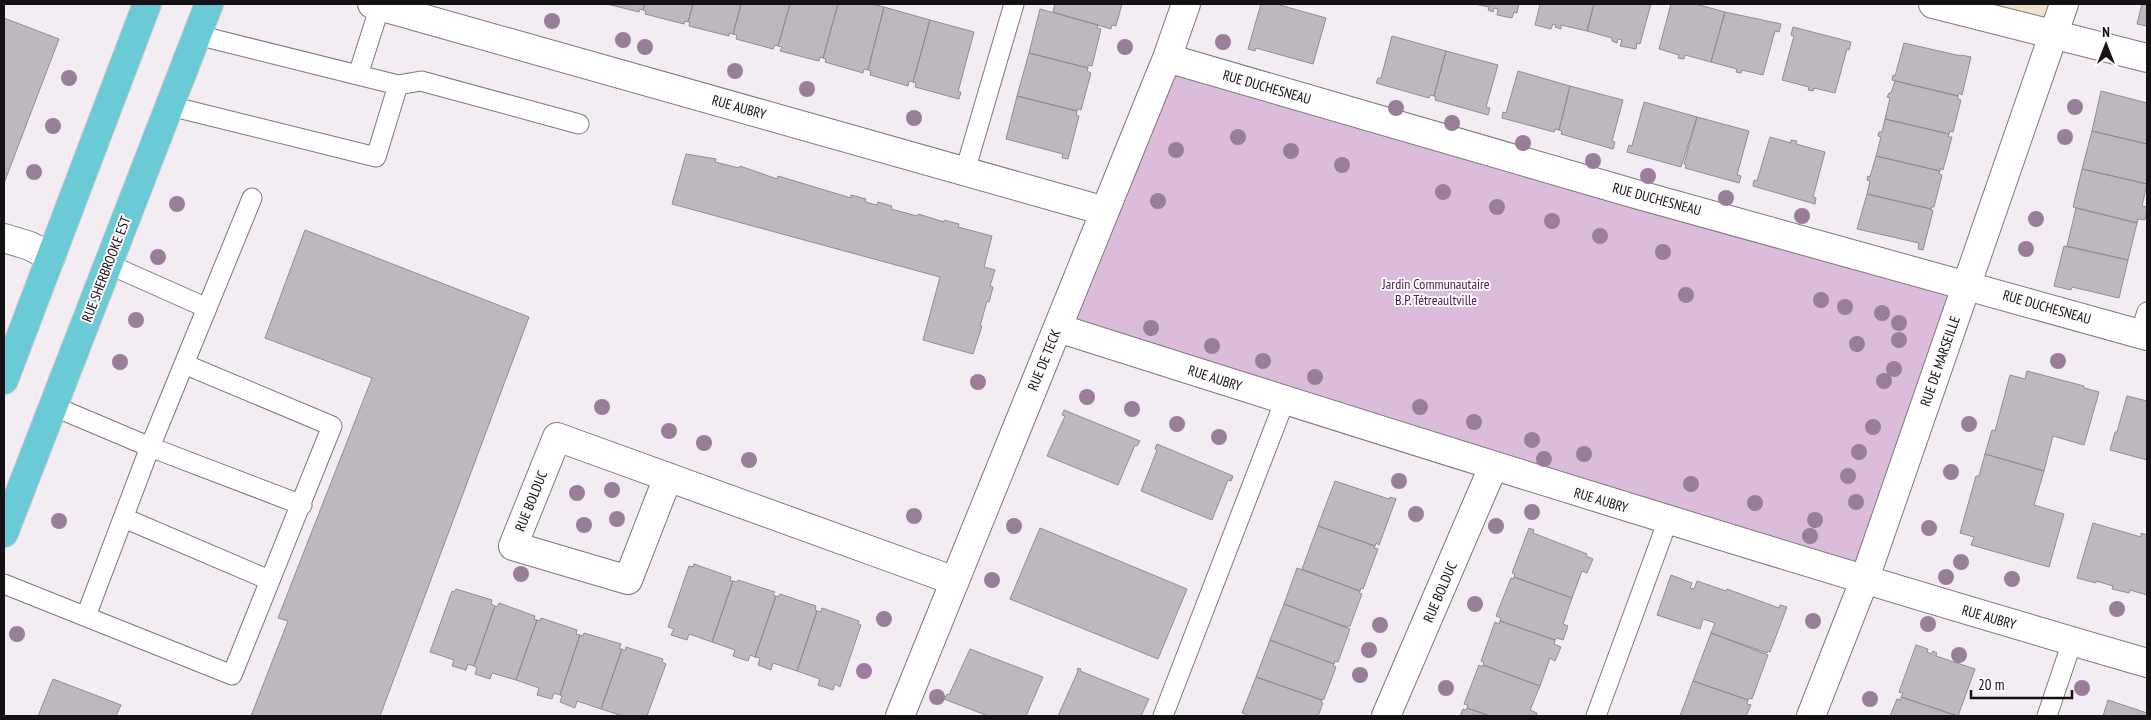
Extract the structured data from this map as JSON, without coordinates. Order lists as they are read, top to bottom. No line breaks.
{"streets":{"main road":["RUE SHERBROOKE EST"],"street":["RUE DUCHESNEAU","RUE AUBRY","RUE DE TECK","RUE DE MARSEILLE","RUE BOLDUC"]},"crossings":[["RUE DUCHESNEAU","RUE DE TECK"],["RUE DUCHESNEAU","RUE DE MARSEILLE"],["RUE AUBRY","RUE DE TECK"],["RUE AUBRY","RUE DE MARSEILLE"],["RUE AUBRY","RUE BOLDUC"],["RUE DE TECK","RUE BOLDUC"]],"parks":["Jardin Communautaire B.P. Tétreaultville"],"scale_bar":"20 m","north":"top"}
